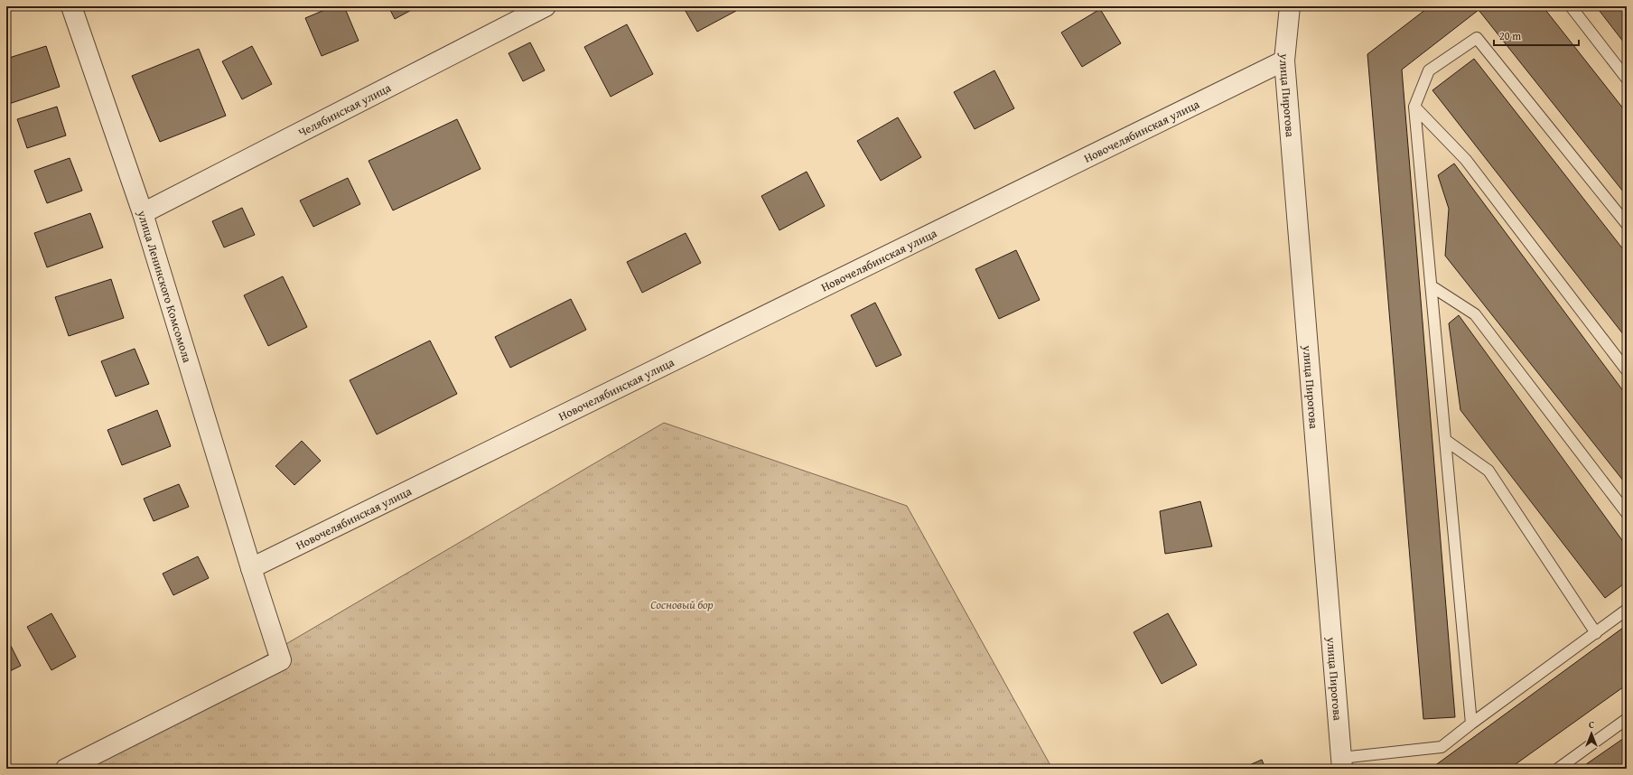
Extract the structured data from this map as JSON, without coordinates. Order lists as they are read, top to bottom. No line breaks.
{"streets":{"street":["улица Пирогова","Челябинская улица","Новочелябинская улица","улица Ленинского Комсомола"]},"crossings":[["улица Пирогова","Новочелябинская улица"],["Челябинская улица","улица Ленинского Комсомола"],["Новочелябинская улица","улица Ленинского Комсомола"]],"parks":["Сосновый бор"],"scale_bar":"20 m","north":"top"}
